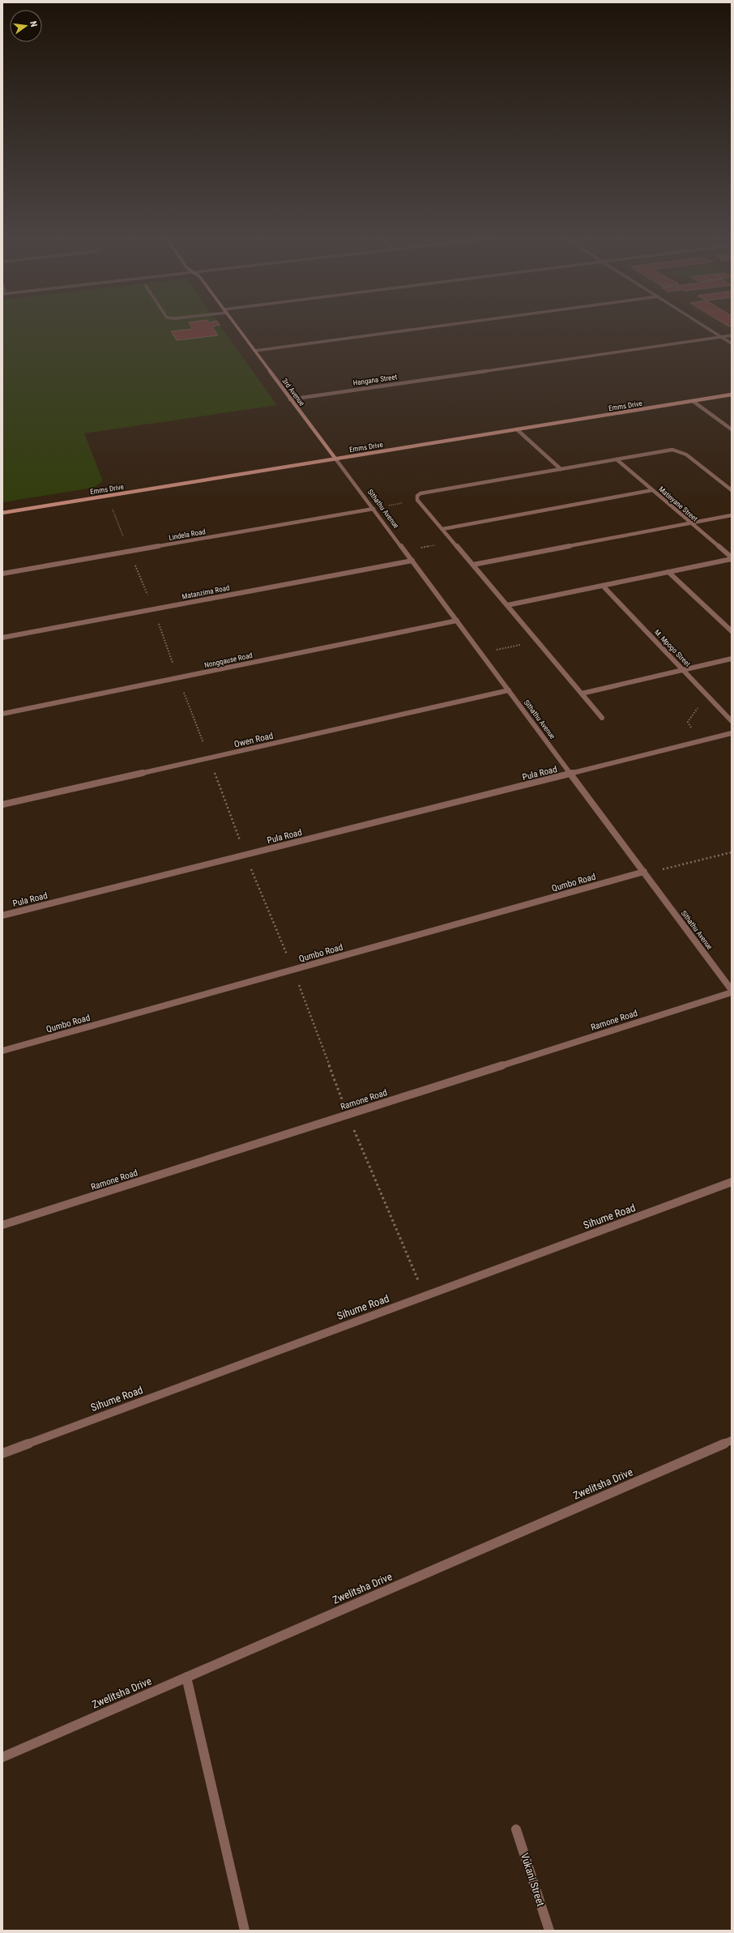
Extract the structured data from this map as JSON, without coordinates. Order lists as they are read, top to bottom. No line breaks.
{"streets":{"street":["Hangana Street","3rd Avenue","Emms Drive","Matinyane Street","Sithathu Avenue","Lindela Road","Matanzima Road","M. Mpogo Street","Nongqause Road","Owen Road","Pula Road","Qumbo Road","Ramone Road","Sihume Road","Zwelitsha Drive","Vukani Street"]},"crossings":[["Hangana Street","3rd Avenue"],["3rd Avenue","Emms Drive"],["3rd Avenue","Sithathu Avenue"],["Emms Drive","Sithathu Avenue"],["Sithathu Avenue","Lindela Road"],["Sithathu Avenue","Matanzima Road"],["Sithathu Avenue","Nongqause Road"],["Sithathu Avenue","Owen Road"],["Sithathu Avenue","Pula Road"],["Sithathu Avenue","Qumbo Road"]],"north":"right"}
